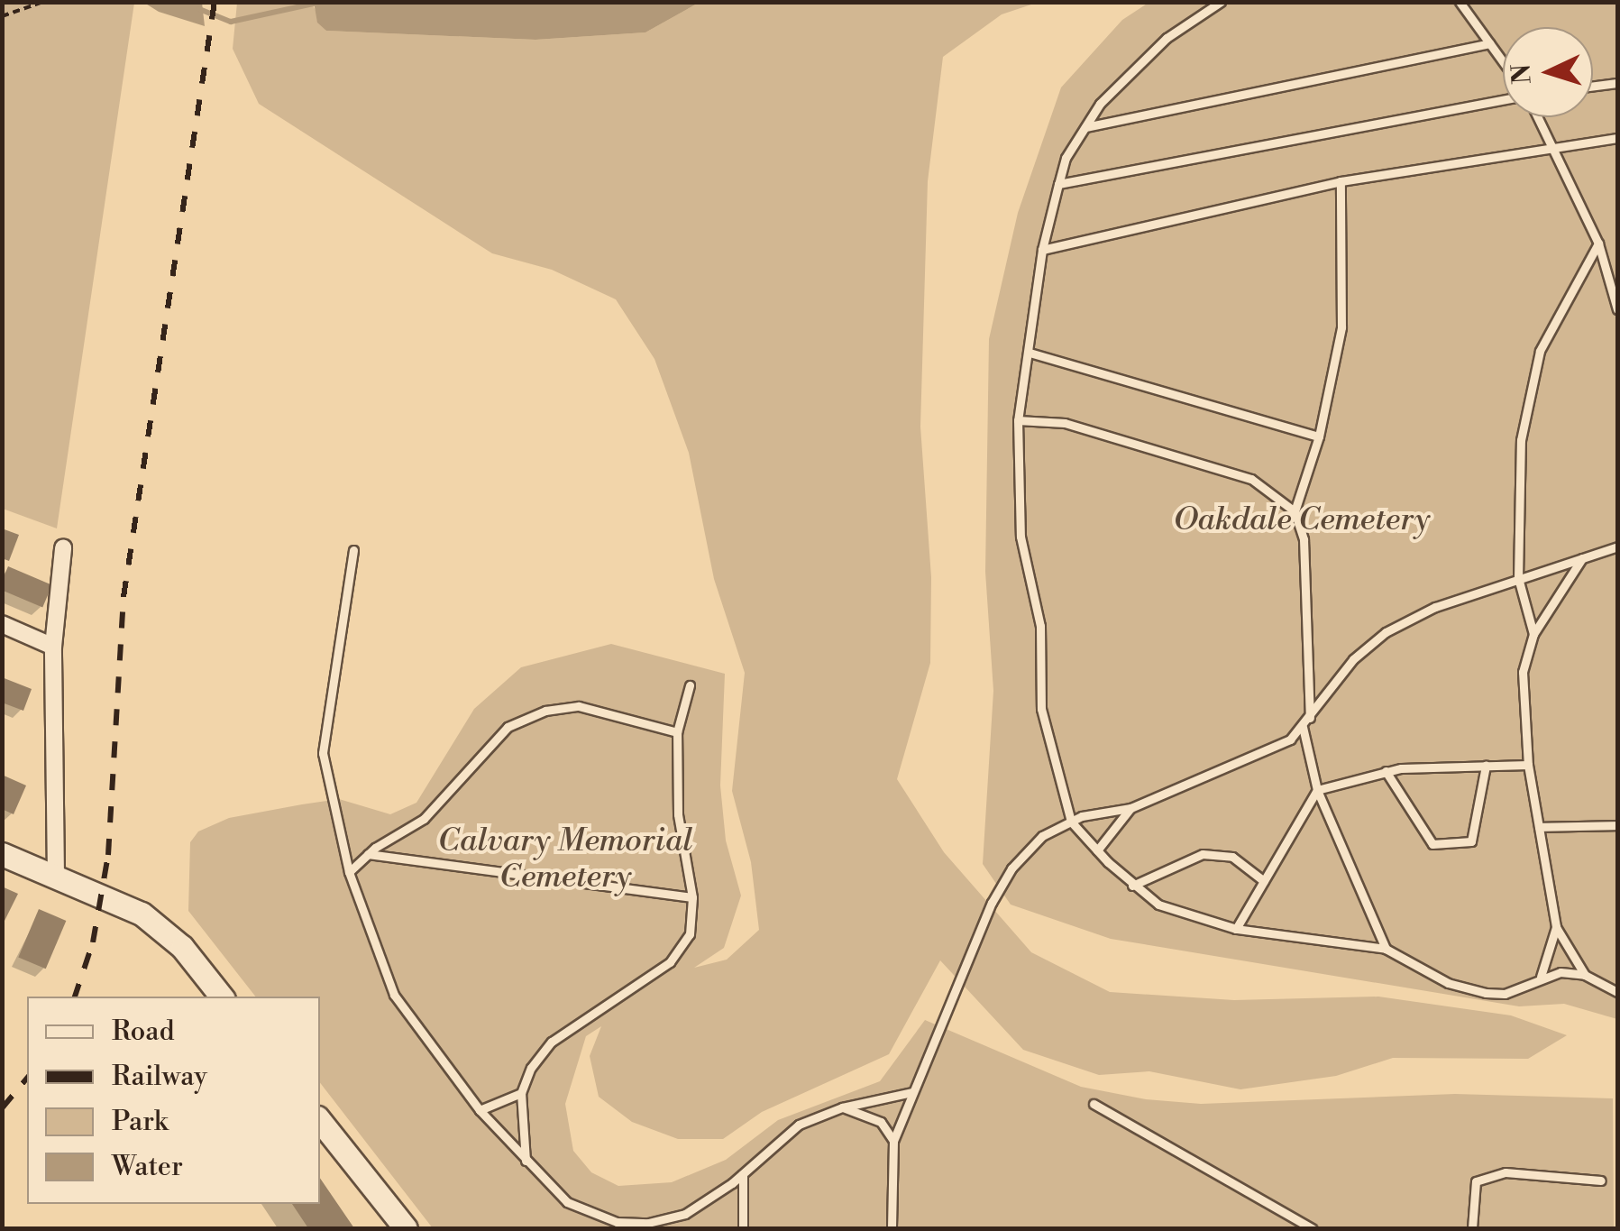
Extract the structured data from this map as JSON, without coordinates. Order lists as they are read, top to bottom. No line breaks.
{"parks":["Oakdale Cemetery","Calvary Memorial Cemetery"],"legend":["Road","Railway","Park","Water"],"north":"left"}
